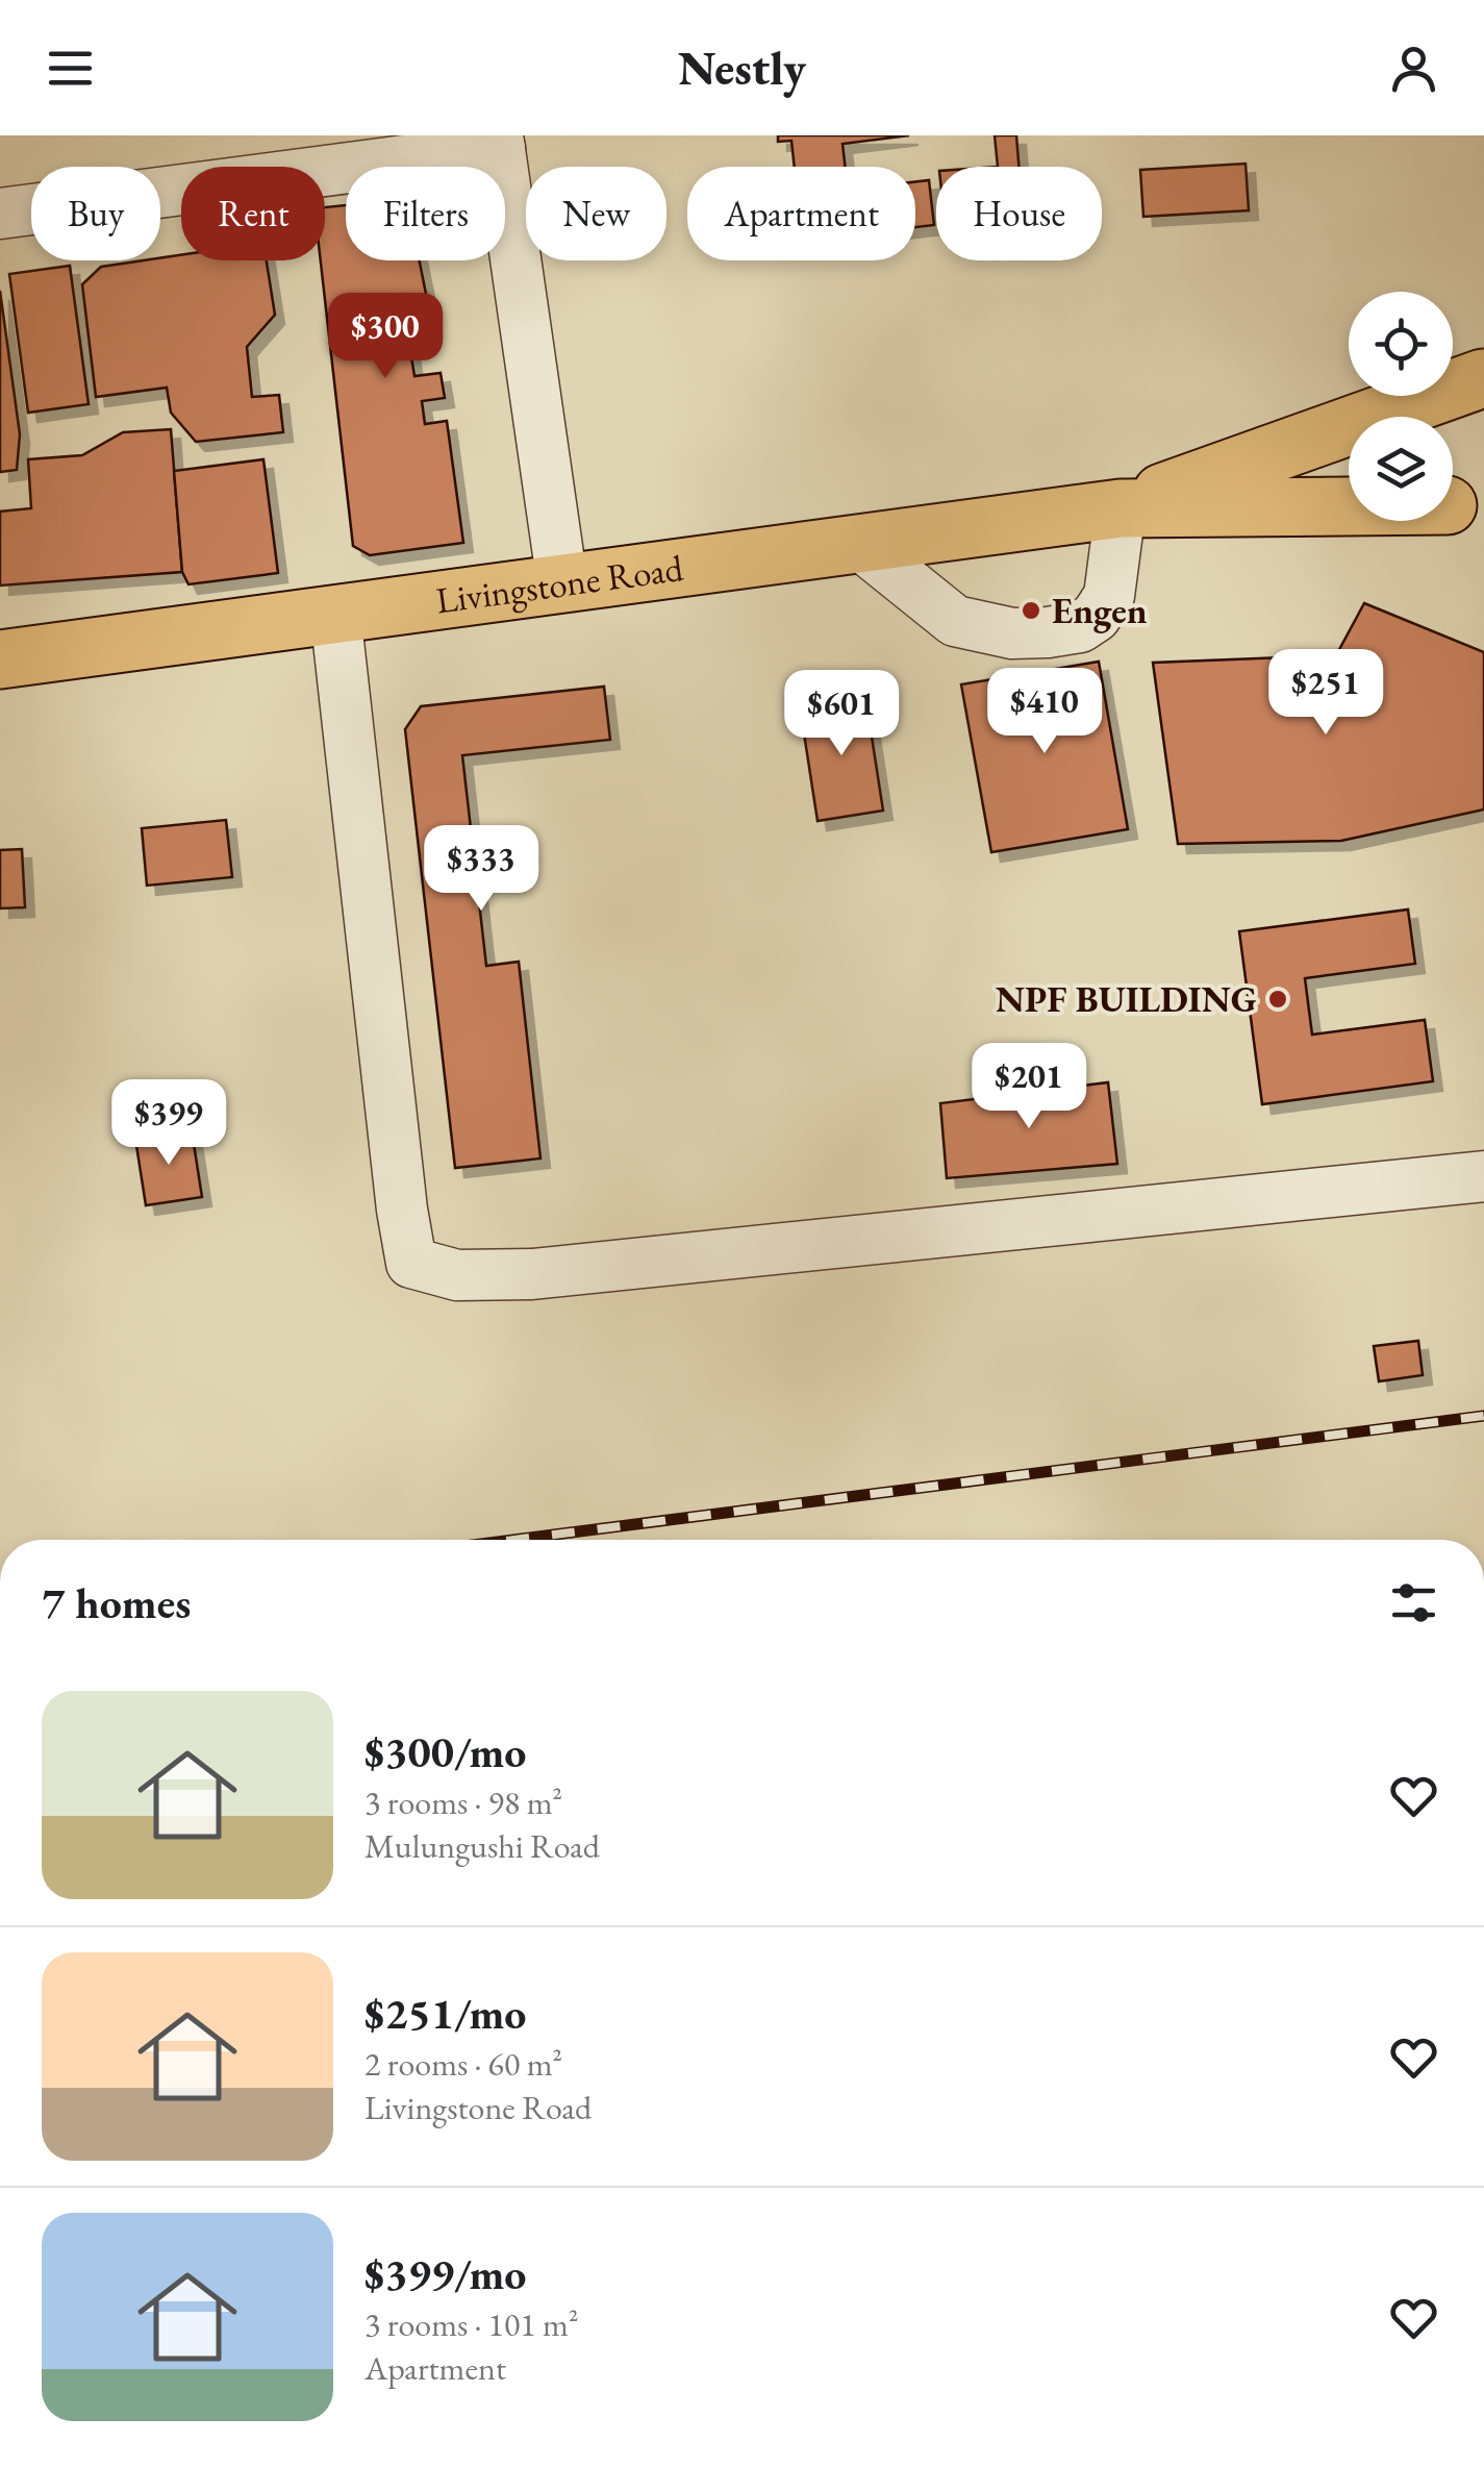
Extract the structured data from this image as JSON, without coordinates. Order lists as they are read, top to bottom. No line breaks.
{"streets":{"main road":["Livingstone Road"]},"places":["Engen","NPF BUILDING"],"page":{"header":"Nestly","chip":["Buy","Rent","Filters","New","Apartment","House"],"price":["$300","$251","$410","$601","$333","$201","$399"],"heading":"7 homes","list":[{"name":"$300/mo","note":"3 rooms · 98 m² · Mulungushi Road"},{"name":"$251/mo","note":"2 rooms · 60 m² · Livingstone Road"},{"name":"$399/mo","note":"3 rooms · 101 m² · Apartment"}]}}
